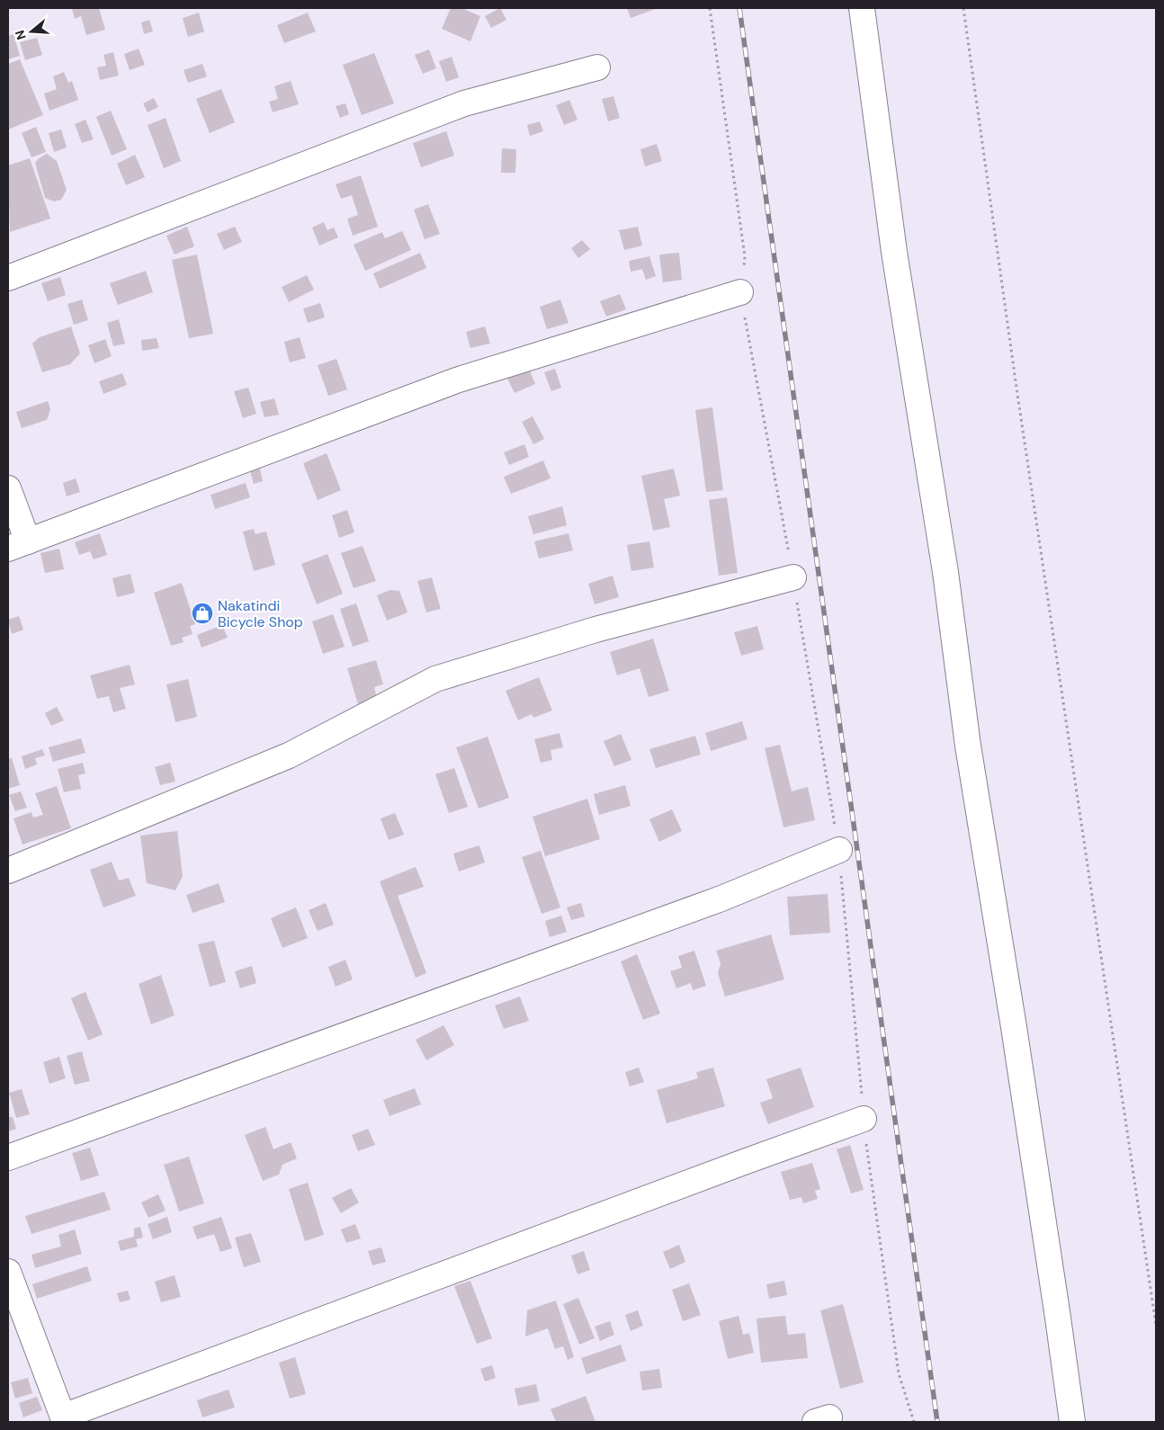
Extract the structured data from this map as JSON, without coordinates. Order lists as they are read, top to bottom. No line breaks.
{"places":{"shop":["Nakatindi Bicycle Shop"]},"north":"left"}
